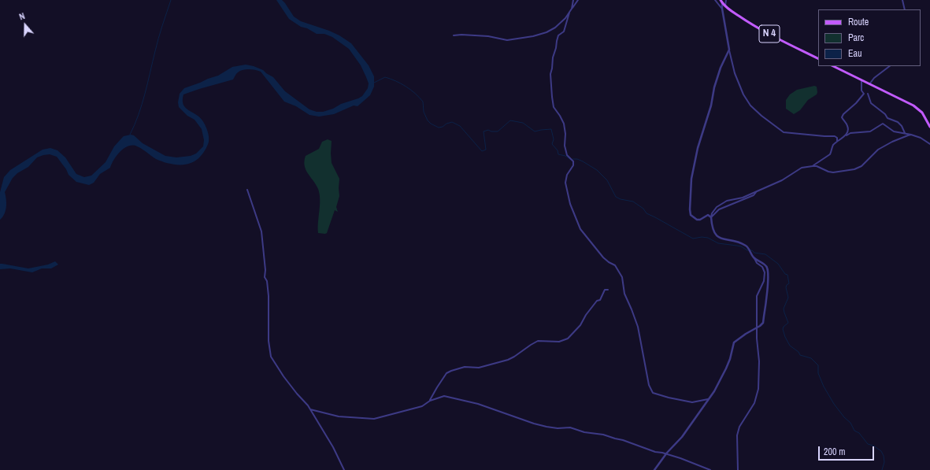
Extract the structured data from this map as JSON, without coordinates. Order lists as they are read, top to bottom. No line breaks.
{"streets":{"main road":["N 4"]},"legend":["Route","Parc","Eau"],"scale_bar":"200 m","north":"top"}
